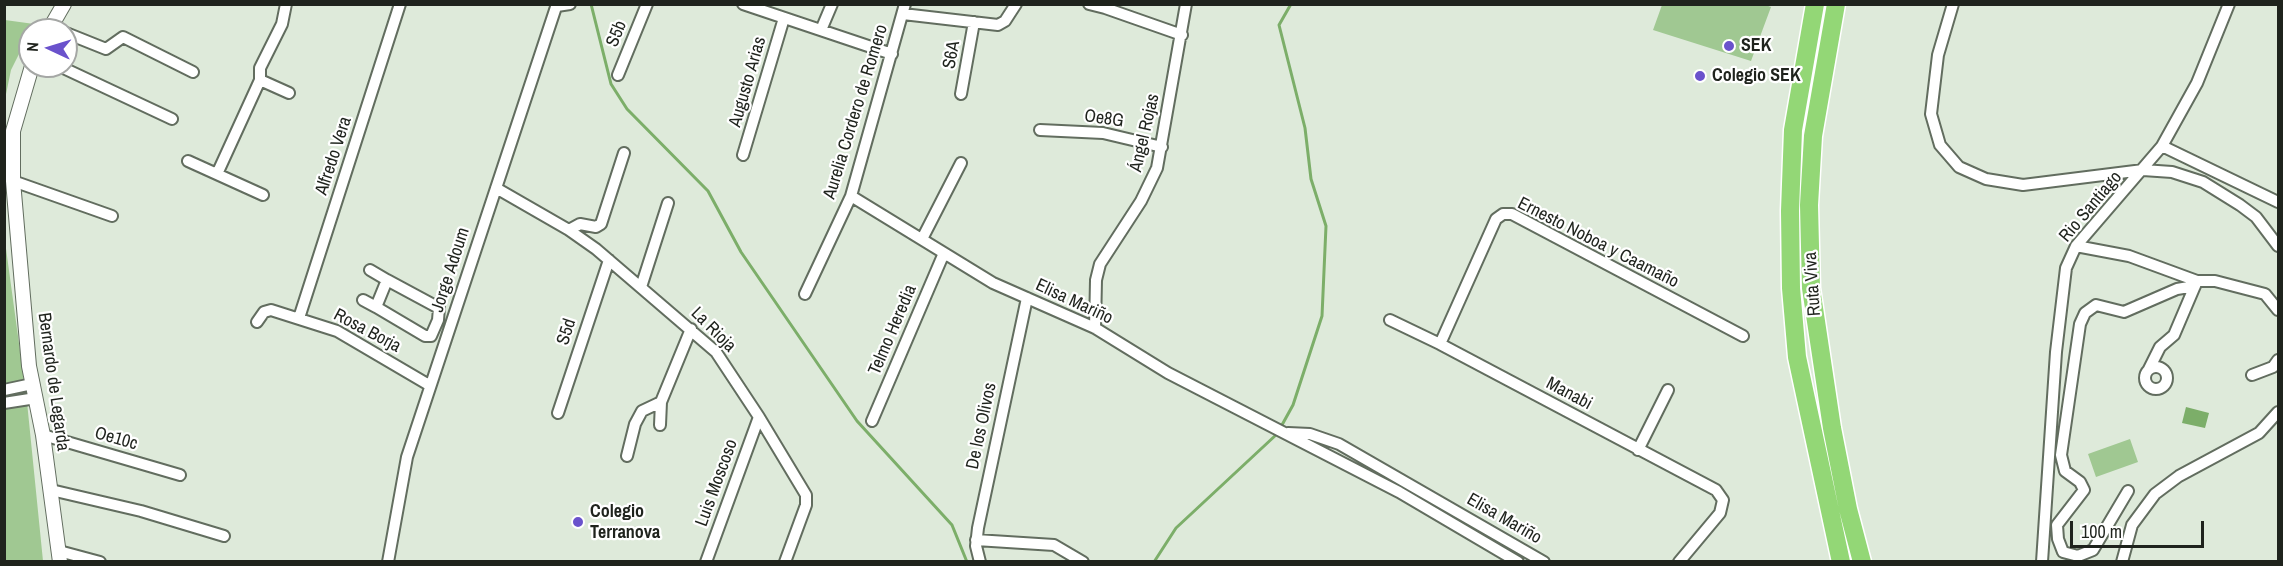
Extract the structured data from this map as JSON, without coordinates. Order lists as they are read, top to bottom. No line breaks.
{"streets":{"highway":["Ruta Viva"],"street":["S5b","S6A","Augusto Arias","Aurelia Cordero de Romero","Oe8G","Ángel Rojas","Alfredo Vera","Rio Santiago","Ernesto Noboa y Caamaño","Jorge Adoum","Elisa Mariño","La Rioja","Telmo Heredia","Rosa Borja","S5d","Bernardo de Legarda","Manabi","De los Olivos","Oe10c","Luis Moscoso"]},"crossings":[["Aurelia Cordero de Romero","Elisa Mariño"],["Oe8G","Ángel Rojas"],["Ángel Rojas","Elisa Mariño"],["Alfredo Vera","Rosa Borja"],["Ernesto Noboa y Caamaño","Manabi"],["Jorge Adoum","La Rioja"],["Jorge Adoum","Rosa Borja"],["Elisa Mariño","Telmo Heredia"],["Elisa Mariño","De los Olivos"],["La Rioja","S5d"],["La Rioja","Luis Moscoso"],["Bernardo de Legarda","Oe10c"]],"places":["SEK","Colegio SEK","Colegio Terranova"],"scale_bar":"100 m","north":"left"}
